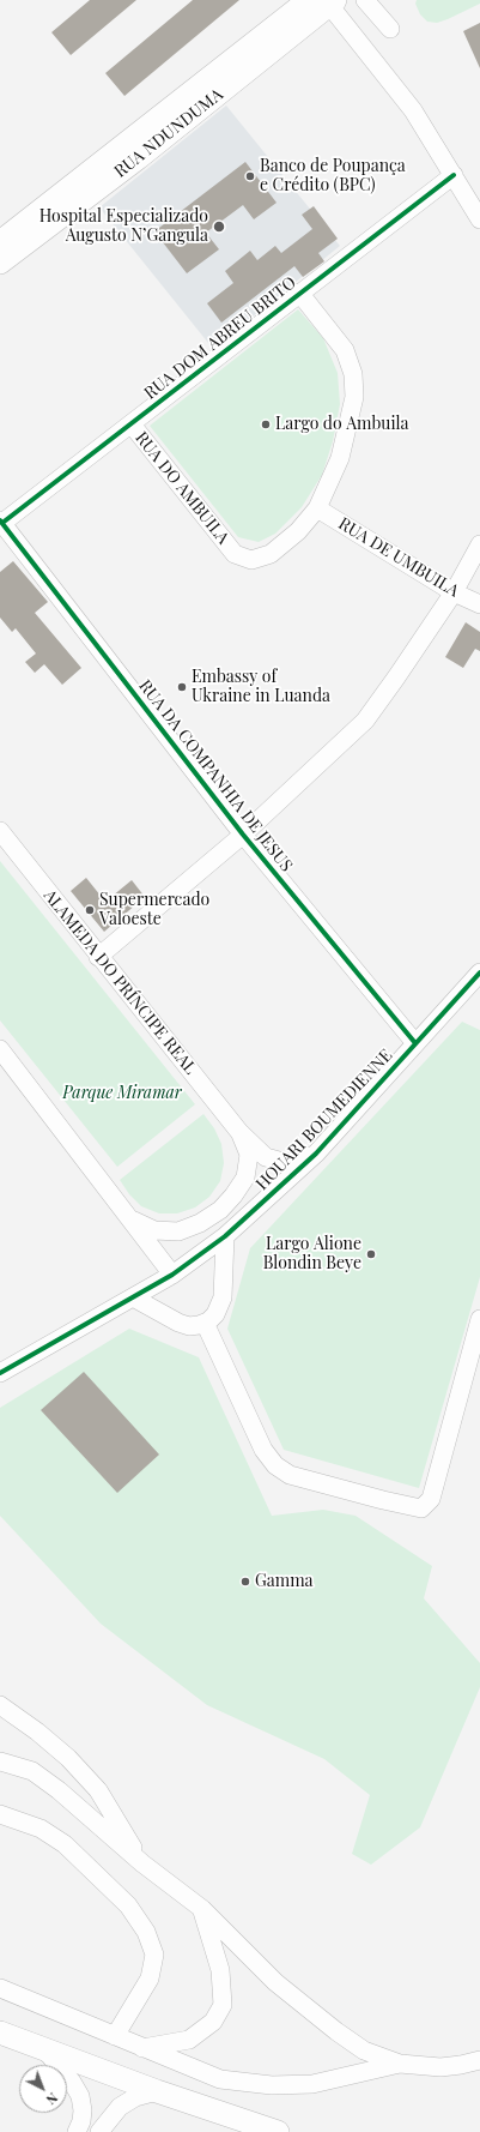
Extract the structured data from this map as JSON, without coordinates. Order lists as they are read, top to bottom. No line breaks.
{"streets":{"main road":["RUA NDUNDUMA"],"street":["RUA DOM ABREU BRITO","RUA DO AMBUILA","RUA DE UMBUILA","RUA DA COMPANHIA DE JESUS","ALAMEDA DO PRÍNCIPE REAL","HOUARI BOUMEDIENNE"]},"crossings":[["RUA DOM ABREU BRITO","RUA DO AMBUILA"],["RUA DOM ABREU BRITO","RUA DA COMPANHIA DE JESUS"],["RUA DO AMBUILA","RUA DE UMBUILA"],["RUA DA COMPANHIA DE JESUS","HOUARI BOUMEDIENNE"],["ALAMEDA DO PRÍNCIPE REAL","HOUARI BOUMEDIENNE"]],"parks":["Parque Miramar"],"places":["Banco de Poupança e Crédito (BPC)","Hospital Especializado Augusto N’Gangula","Largo do Ambuila","Embassy of Ukraine in Luanda","Supermercado Valoeste","Largo Alione Blondin Beye","Gamma"],"north":"bottom right"}
